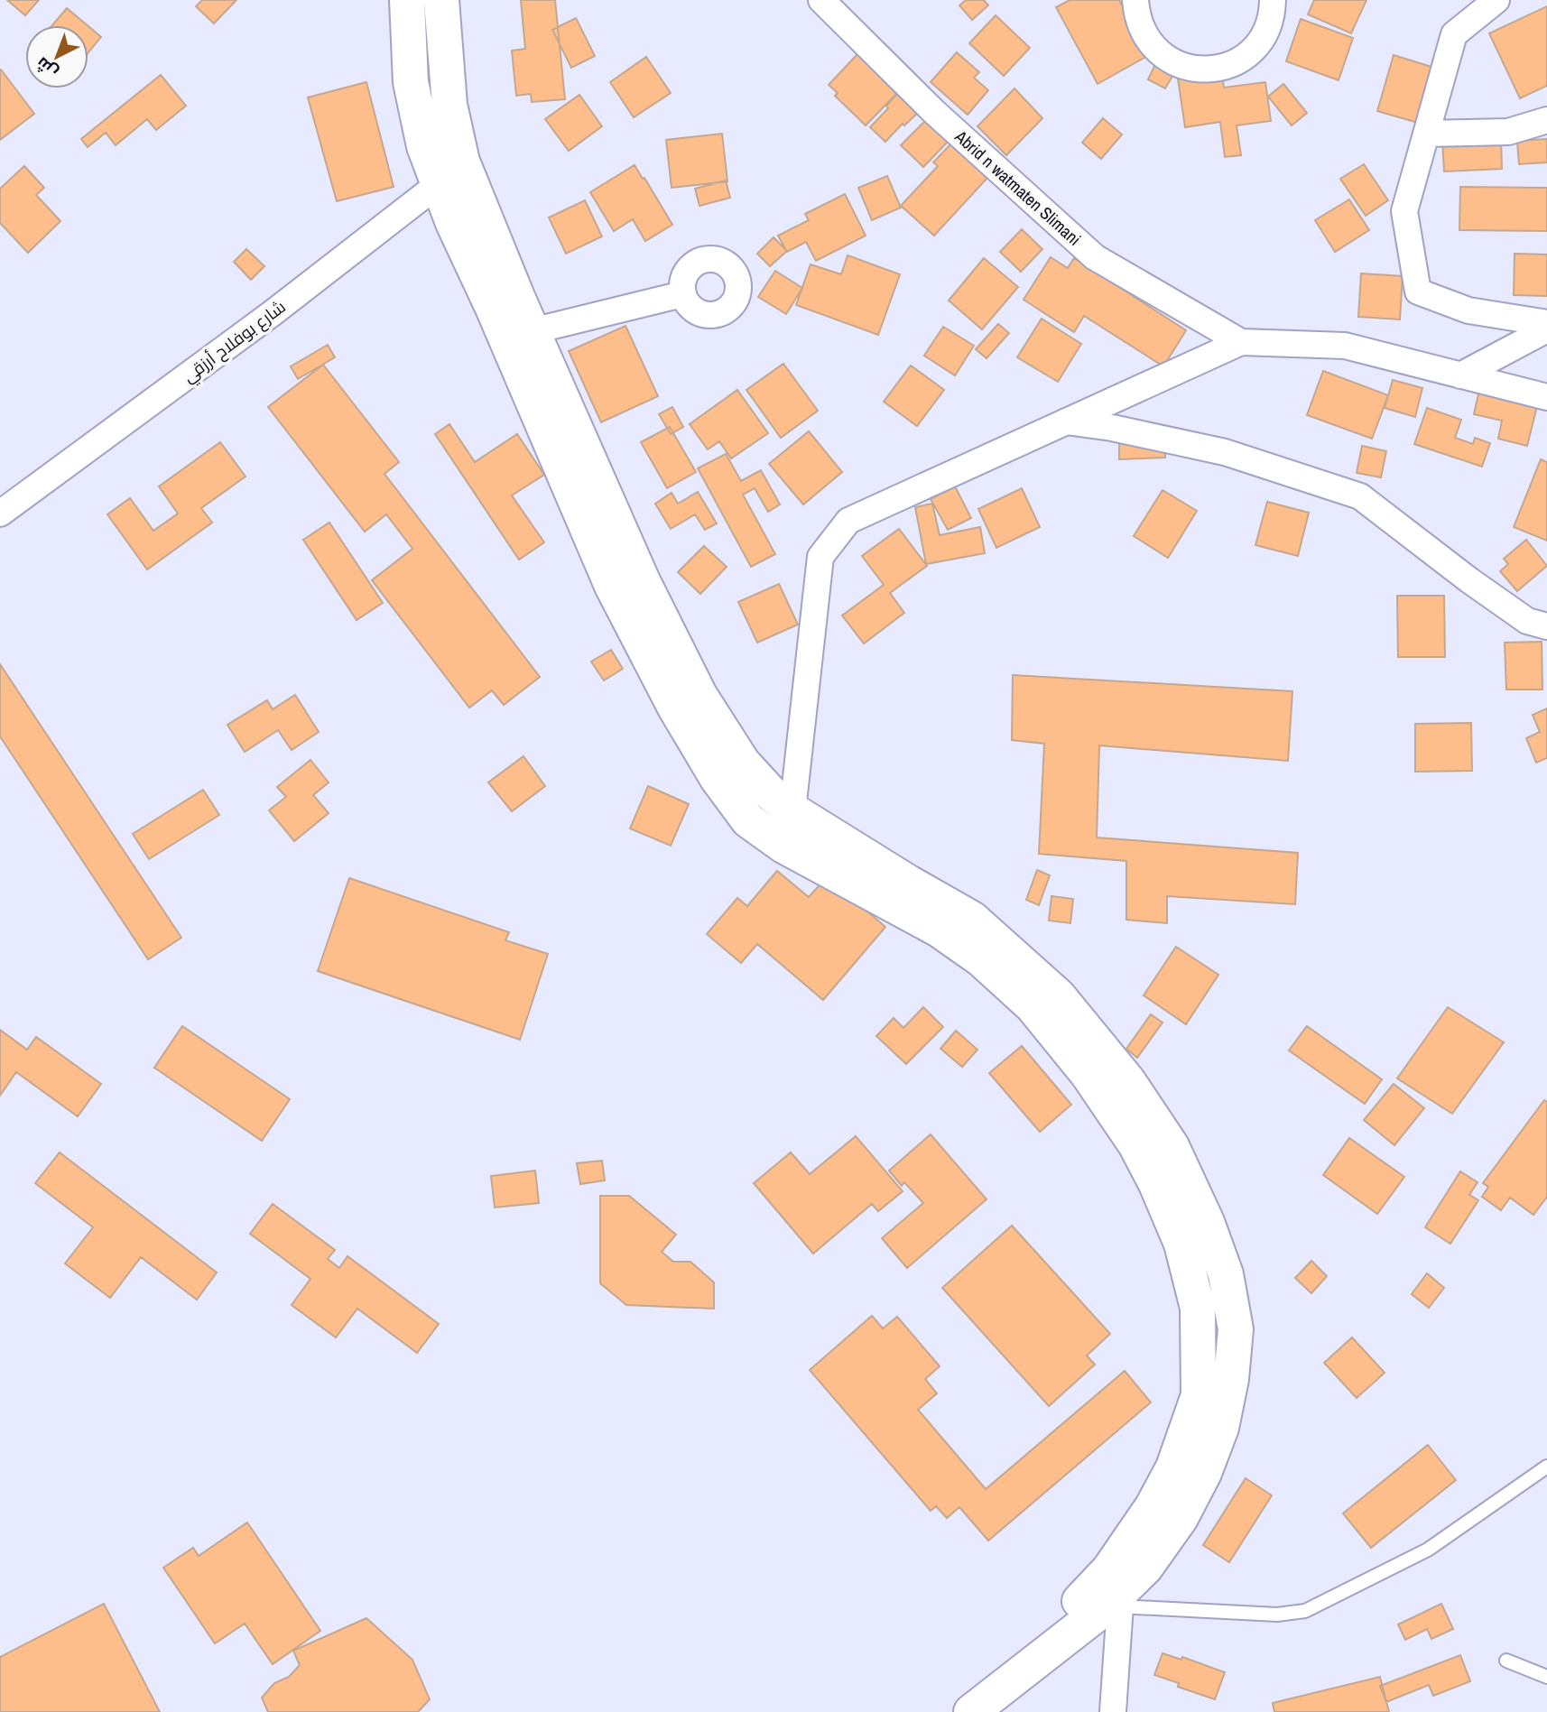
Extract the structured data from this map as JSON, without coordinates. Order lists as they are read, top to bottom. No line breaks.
{"streets":{"street":["Abrid n watmaten Slimani","شارع بوفلاح أرزقي"]},"north":"bottom left"}
